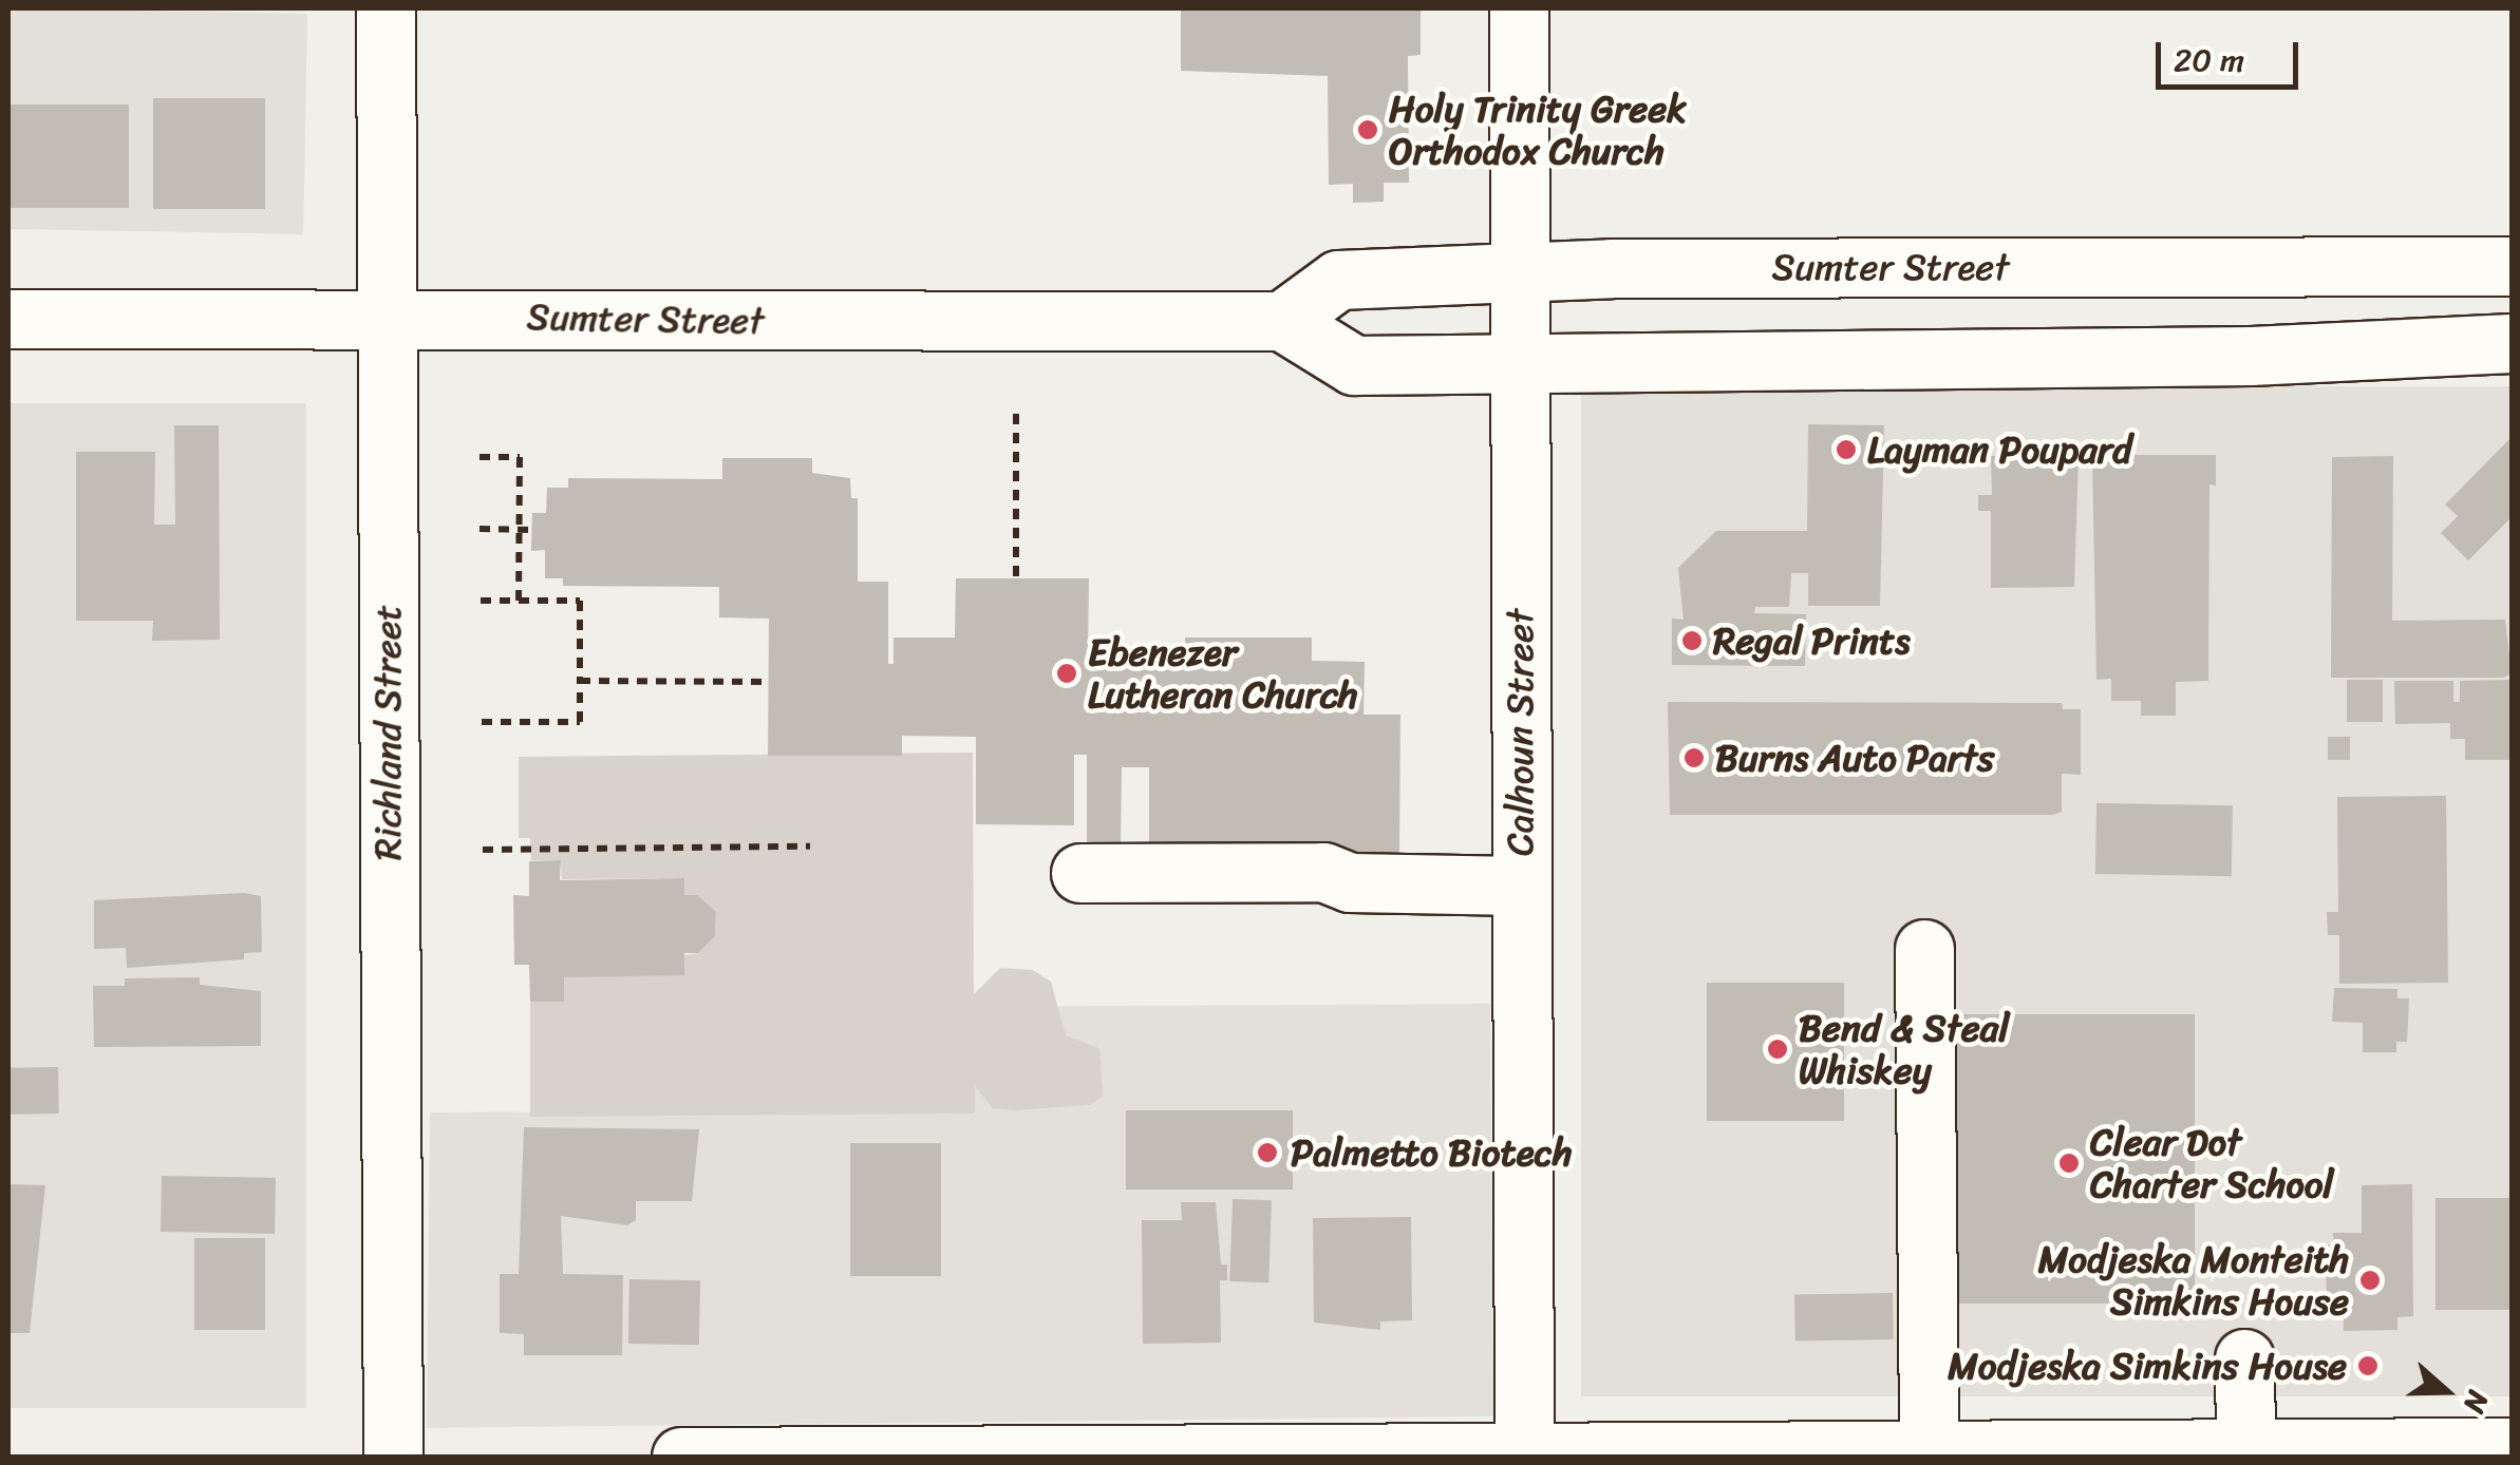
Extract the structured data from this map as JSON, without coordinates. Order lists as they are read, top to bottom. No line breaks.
{"streets":{"street":["Sumter Street","Richland Street","Calhoun Street"]},"crossings":[["Sumter Street","Richland Street"],["Sumter Street","Calhoun Street"]],"places":["Holy Trinity Greek Orthodox Church","Layman Poupard","Regal Prints","Ebenezer Lutheran Church","Burns Auto Parts","Bend & Steal Whiskey","Palmetto Biotech","Clear Dot Charter School","Modjeska Monteith Simkins House","Modjeska Simkins House"],"scale_bar":"20 m","north":"right"}
